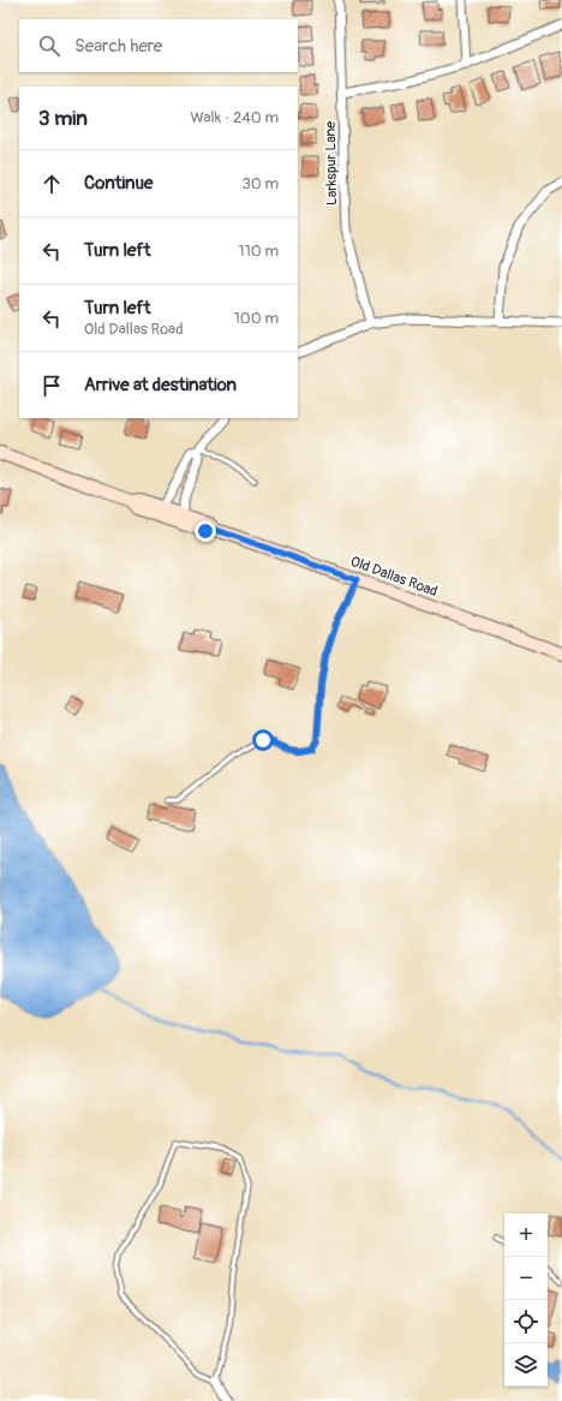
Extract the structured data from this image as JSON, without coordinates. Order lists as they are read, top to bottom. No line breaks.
{"streets":{"main road":["Old Dallas Road"],"street":["Larkspur Lane"]},"page":{"search":"Search here","heading":["3 min","Walk · 240 m"],"list":[["Continue","30 m"],["Turn left","110 m"],["Turn left","Old Dallas Road","100 m"],"Arrive at destination"],"map_buttons":["+","−"]}}
